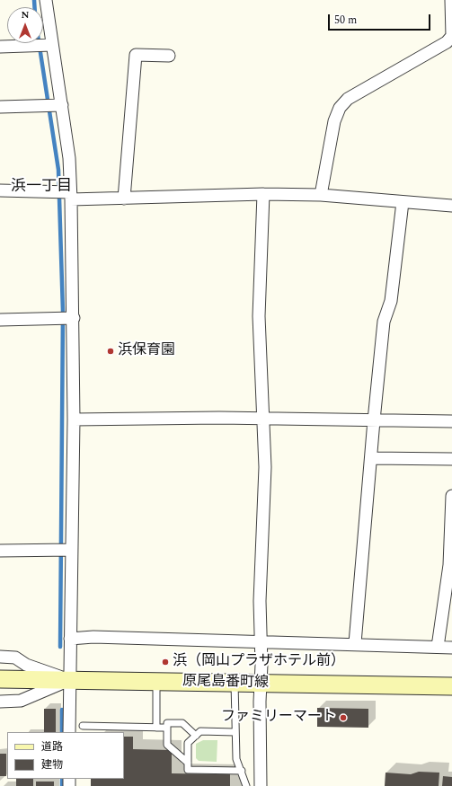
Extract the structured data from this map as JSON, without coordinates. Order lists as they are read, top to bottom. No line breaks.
{"streets":{"main road":["原尾島番町線"]},"districts":["浜一丁目"],"places":["浜保育園","浜（岡山プラザホテル前）","ファミリーマート"],"legend":["道路","建物"],"scale_bar":"50 m","north":"top"}
